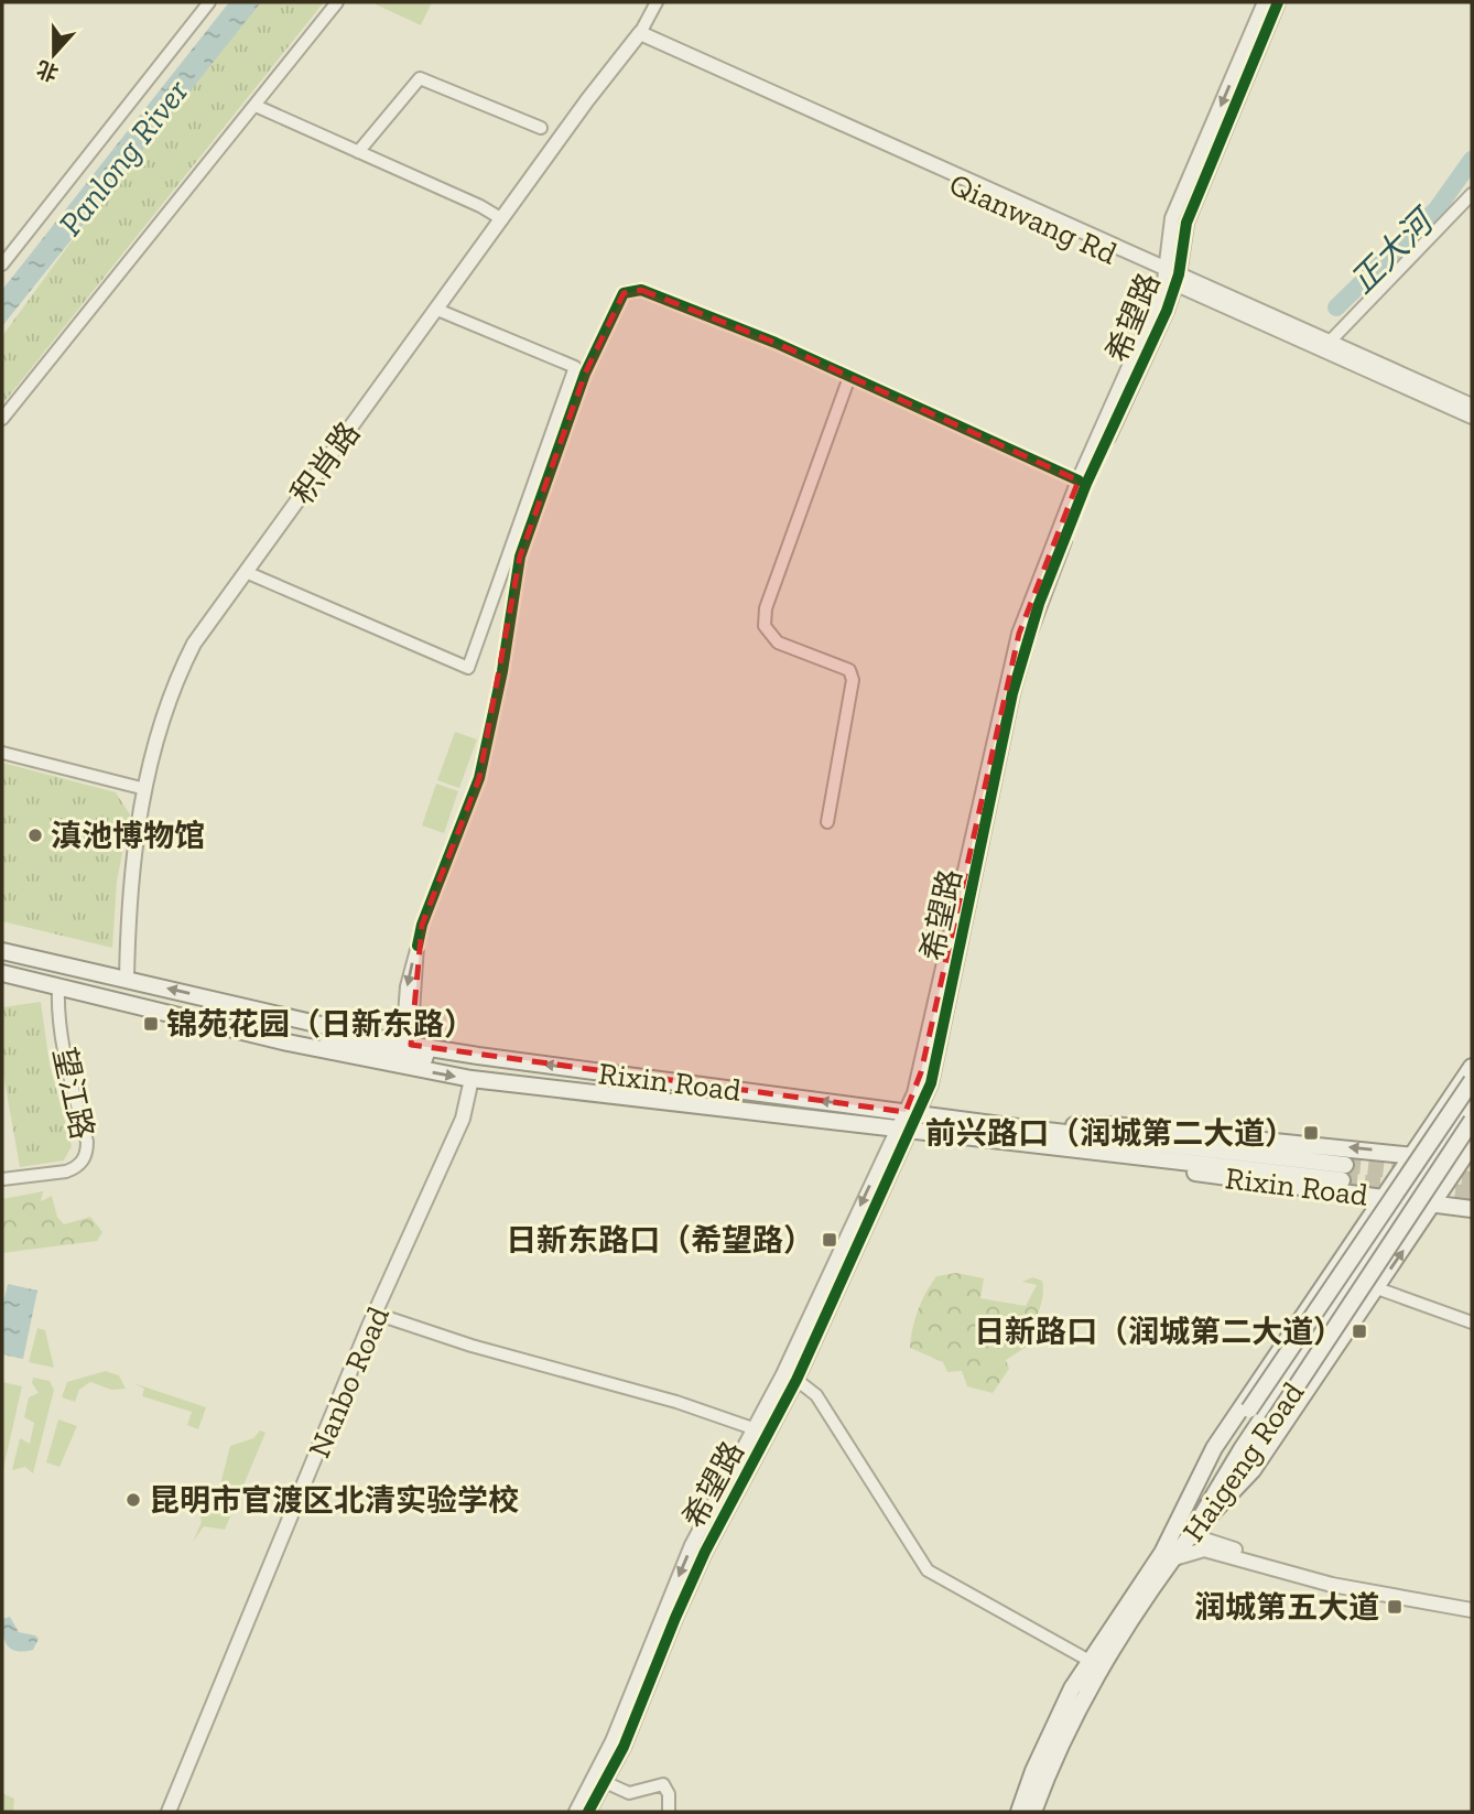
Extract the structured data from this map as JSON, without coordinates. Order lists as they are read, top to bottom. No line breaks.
{"streets":{"main road":["Rixin Road","Haigeng Road"],"street":["Qianwang Rd","希望路","积肖路","望江路","Nanbo Road"]},"crossings":[["Qianwang Rd","希望路"],["Qianwang Rd","积肖路"],["希望路","Rixin Road"],["积肖路","Rixin Road"],["Rixin Road","望江路"],["Rixin Road","Nanbo Road"]],"water":["Panlong River","正大河"],"places":{"other":["滇池博物馆","昆明市官渡区北清实验学校"],"transit":["锦苑花园（日新东路）","前兴路口（润城第二大道）","日新东路口（希望路）","日新路口（润城第二大道）","润城第五大道"]},"north":"bottom"}
